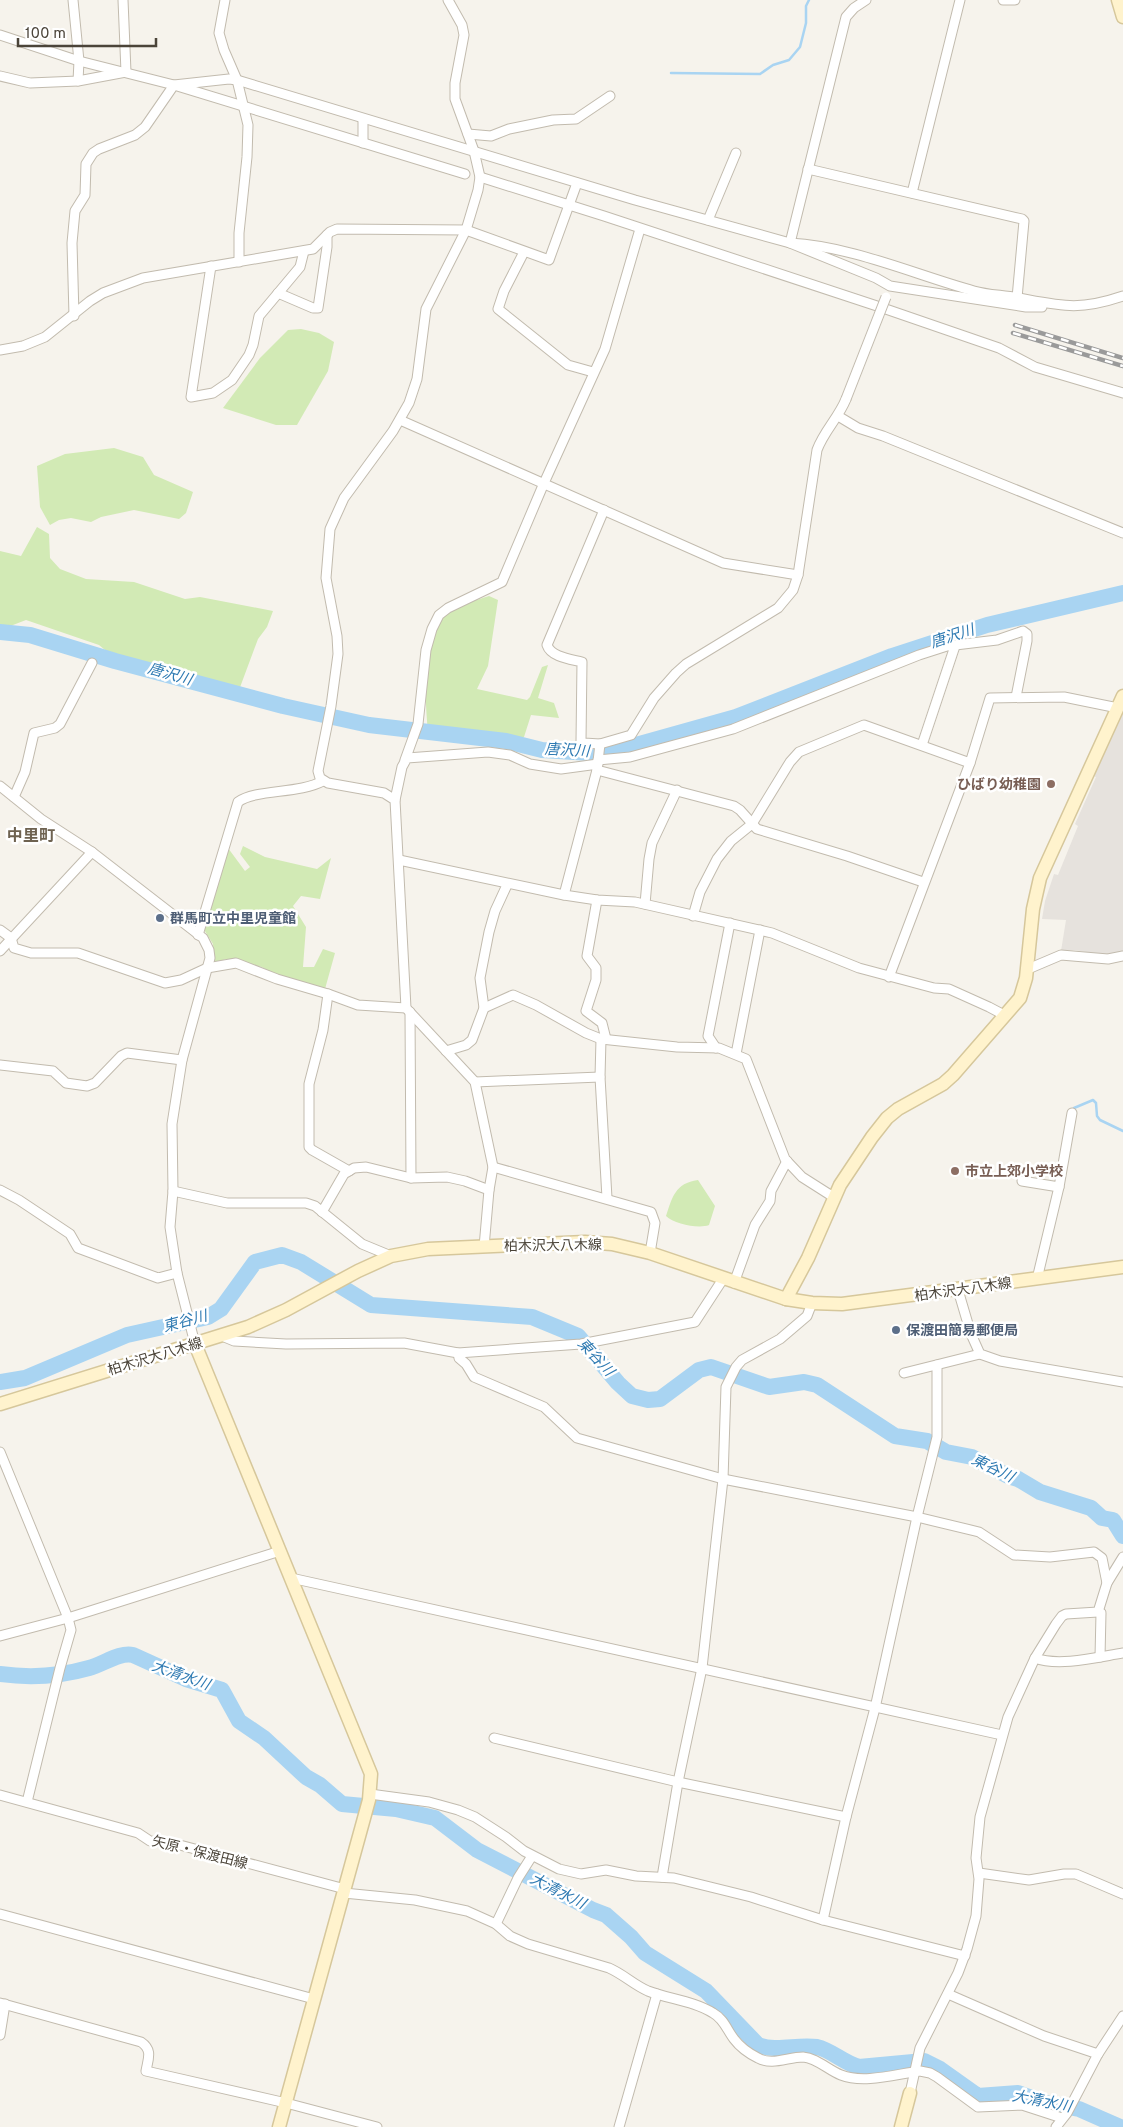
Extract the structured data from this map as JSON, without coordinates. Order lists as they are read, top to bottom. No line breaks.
{"streets":{"street":["柏木沢大八木線","矢原・保渡田線"]},"districts":["中里町"],"water":["唐沢川","東谷川","大清水川"],"places":["ひばり幼稚園","群馬町立中里児童館","市立上郊小学校","保渡田簡易郵便局"],"scale_bar":"100 m"}
